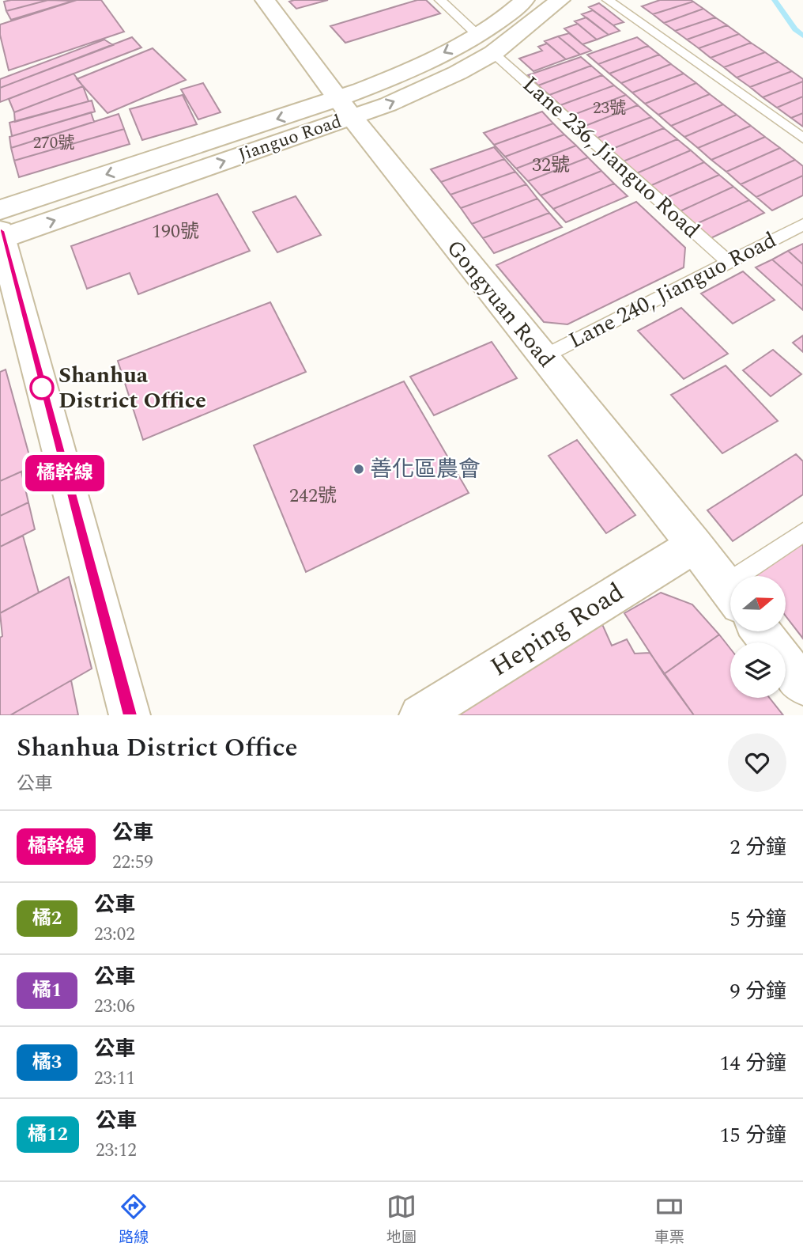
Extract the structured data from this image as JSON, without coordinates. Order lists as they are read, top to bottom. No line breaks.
{"streets":{"street":["Jianguo Road","Gongyuan Road","Heping Road"],"lane":["Lane 236, Jianguo Road","Lane 240, Jianguo Road"]},"crossings":[["Jianguo Road","Lane 236, Jianguo Road"],["Jianguo Road","Gongyuan Road"],["Lane 236, Jianguo Road","Lane 240, Jianguo Road"],["Lane 240, Jianguo Road","Gongyuan Road"],["Gongyuan Road","Heping Road"]],"places":["Shanhua District Office","善化區農會"],"lines":["bus line 橘幹線"],"house_numbers":["23號","270號","32號","190號","242號"],"north":"right","page":{"on_map":"橘幹線","heading":["Shanhua District Office","公車"],"list":[{"mark":"橘幹線","name":"公車","note":"22:59","value":"2 分鐘"},{"mark":"橘2","name":"公車","note":"23:02","value":"5 分鐘"},{"mark":"橘1","name":"公車","note":"23:06","value":"9 分鐘"},{"mark":"橘3","name":"公車","note":"23:11","value":"14 分鐘"},{"mark":"橘12","name":"公車","note":"23:12","value":"15 分鐘"}],"tabs":["路線","地圖","車票"]}}
